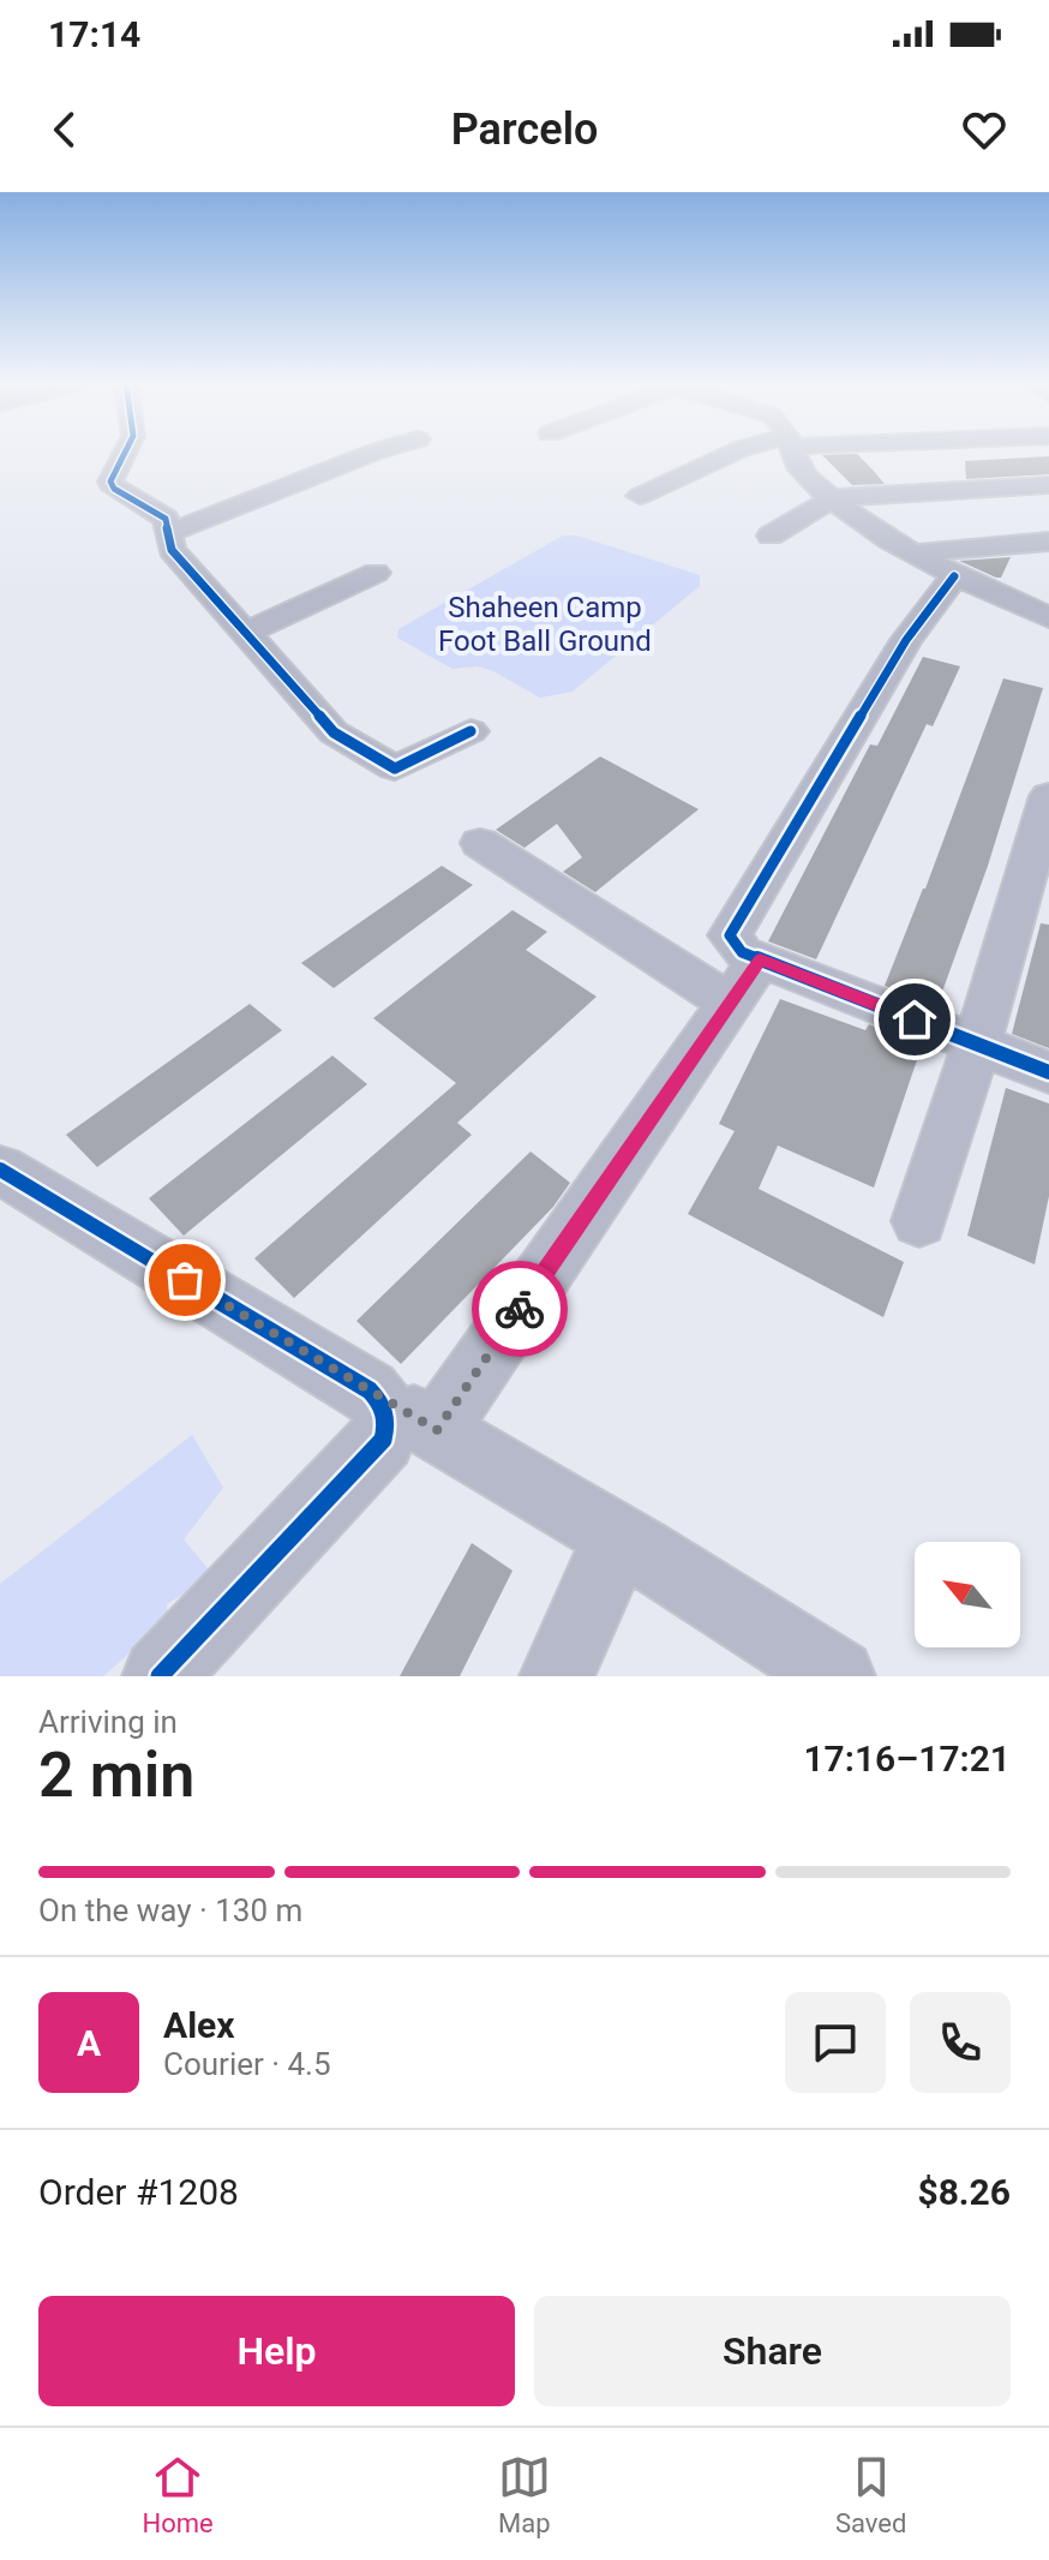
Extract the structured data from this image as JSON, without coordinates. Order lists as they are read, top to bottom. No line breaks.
{"parks":["Shaheen Camp Foot Ball Ground"],"north":"top left","page":{"status":"17:14","header":"Parcelo","heading":["2 min","Arriving in","17:16–17:21"],"panel":["Alex","Courier · 4.5","Order #1208","$8.26"],"bar":"On the way · 130 m","round":"A","buttons":["Help","Share"],"tabs":["Home","Map","Saved"]}}
